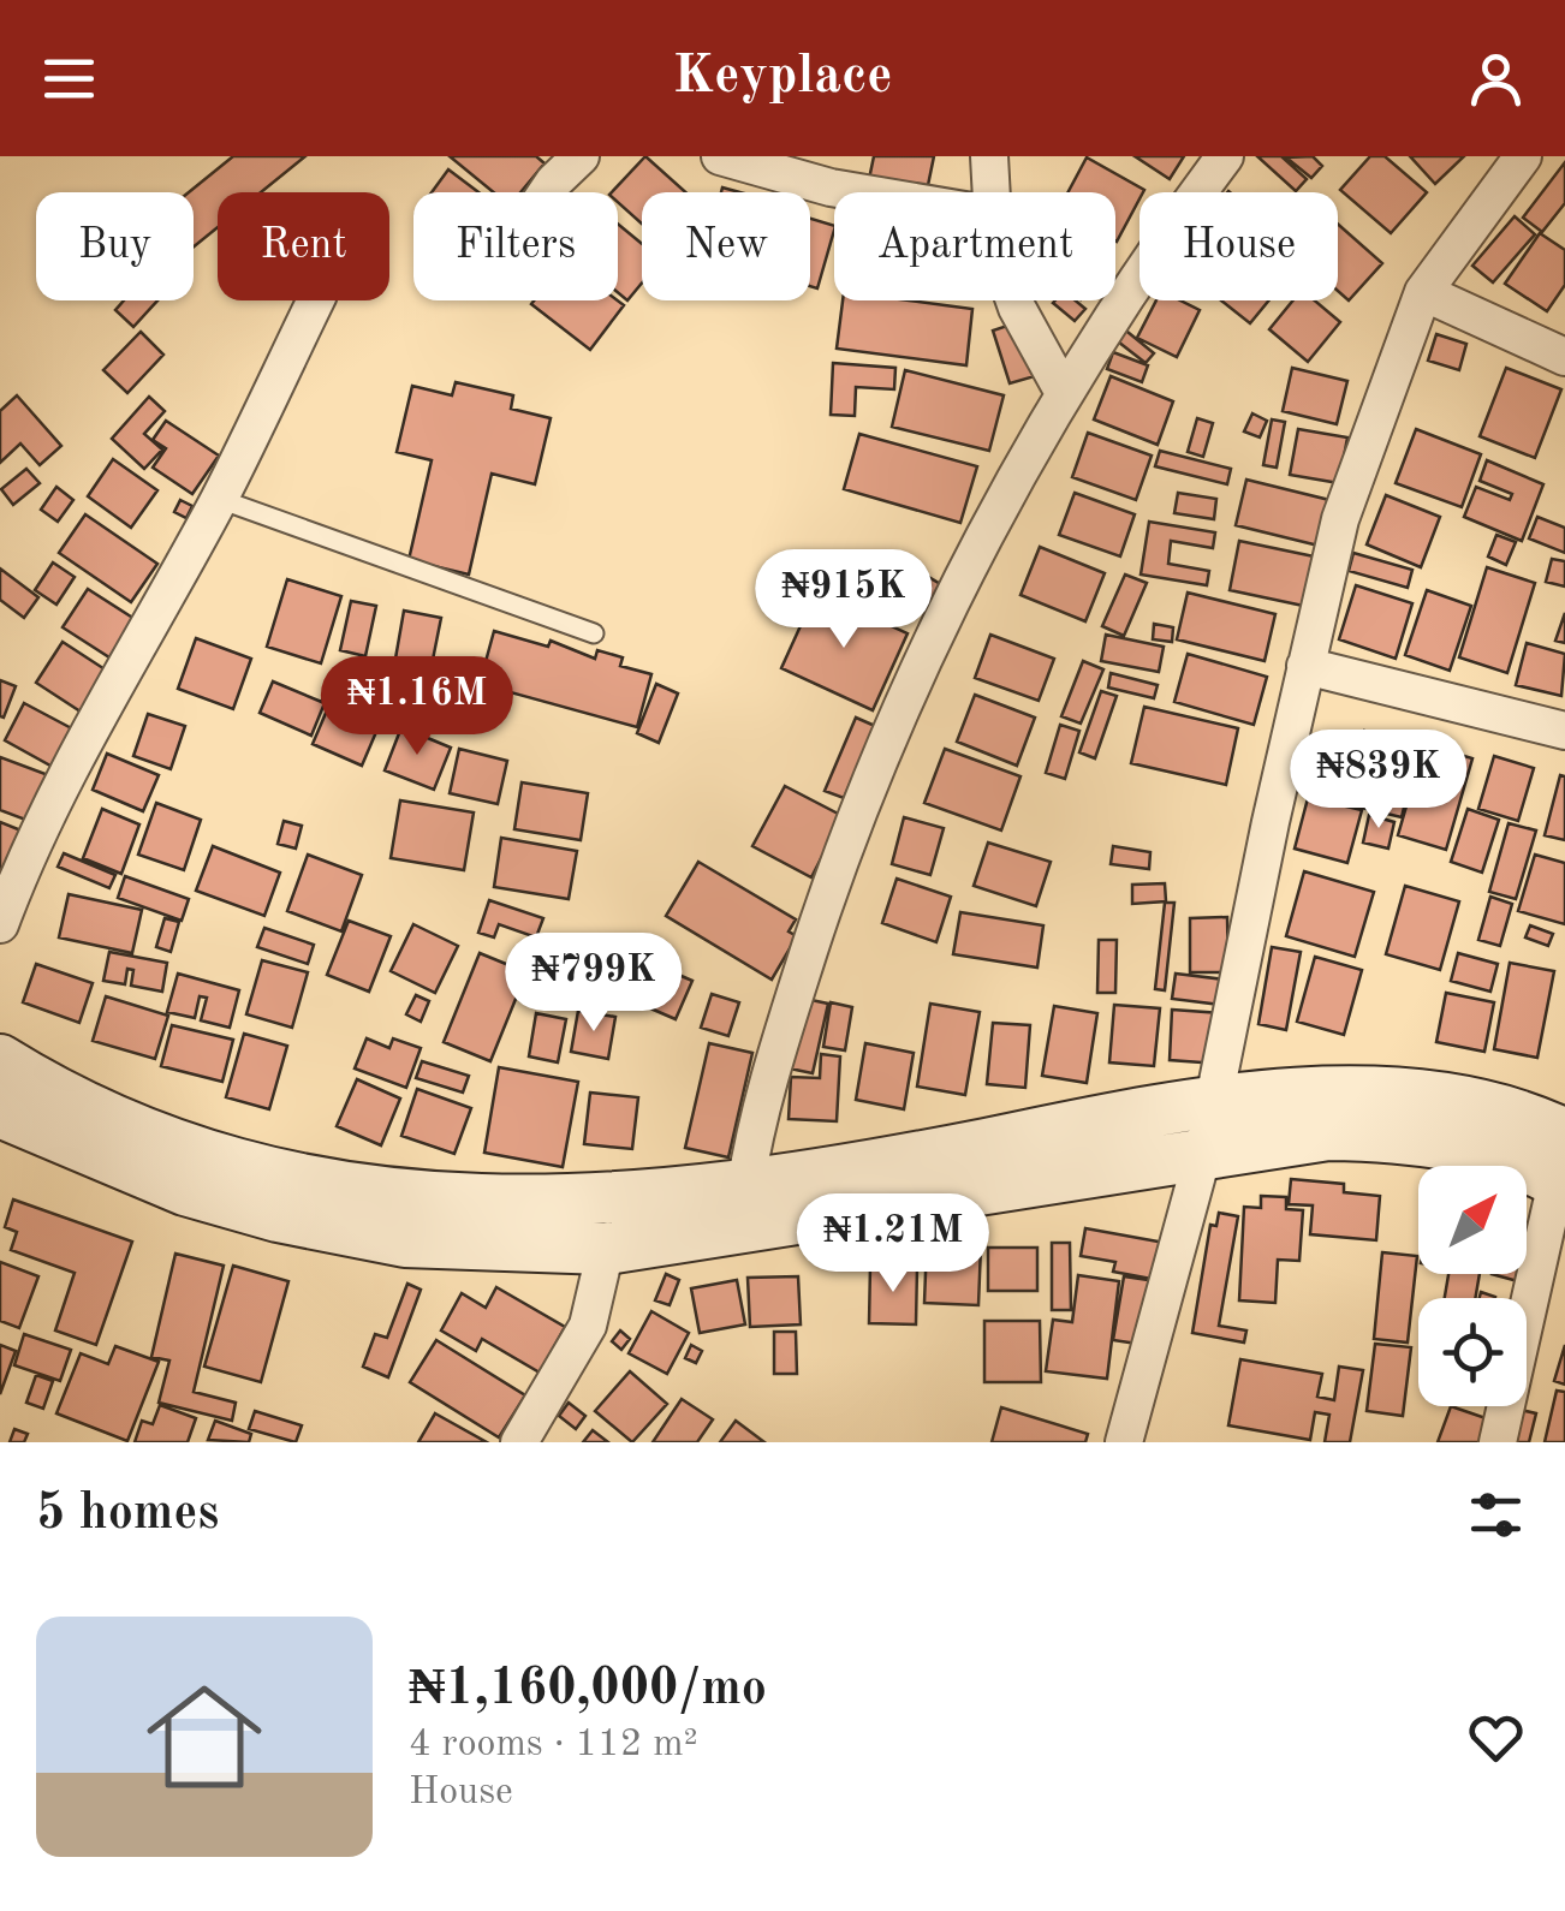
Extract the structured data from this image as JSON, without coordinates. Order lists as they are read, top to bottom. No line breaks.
{"north":"top right","page":{"header":"Keyplace","chip":["Buy","Rent","Filters","New","Apartment","House"],"price":["₦915K","₦1.16M","₦839K","₦799K","₦1.21M"],"heading":"5 homes","list":[{"name":"₦1,160,000/mo","note":"4 rooms · 112 m² · House"}]}}
